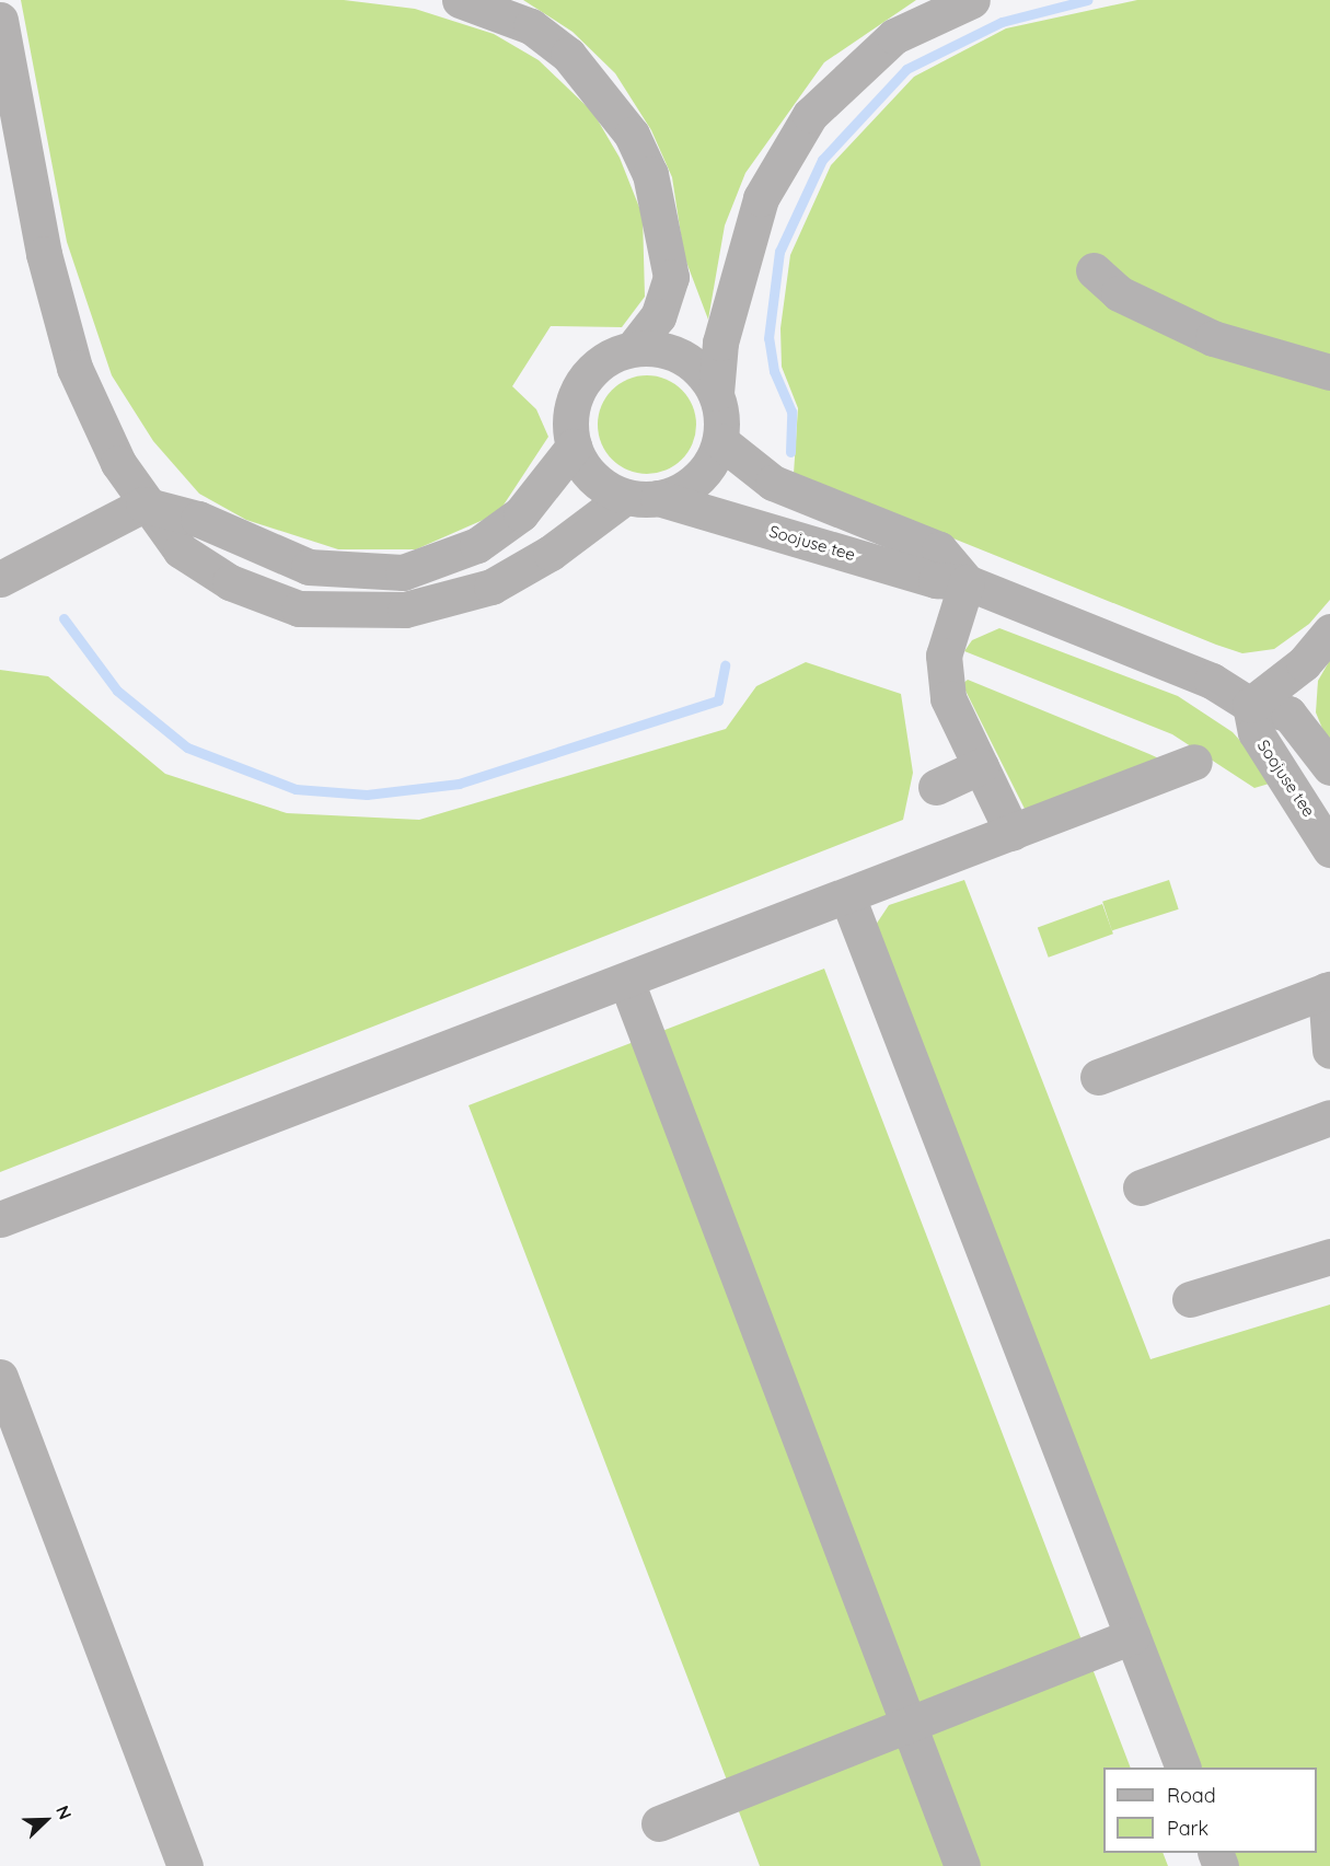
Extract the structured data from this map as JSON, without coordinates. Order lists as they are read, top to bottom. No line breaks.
{"streets":{"street":["Soojuse tee"]},"legend":["Road","Park"],"north":"top right"}
